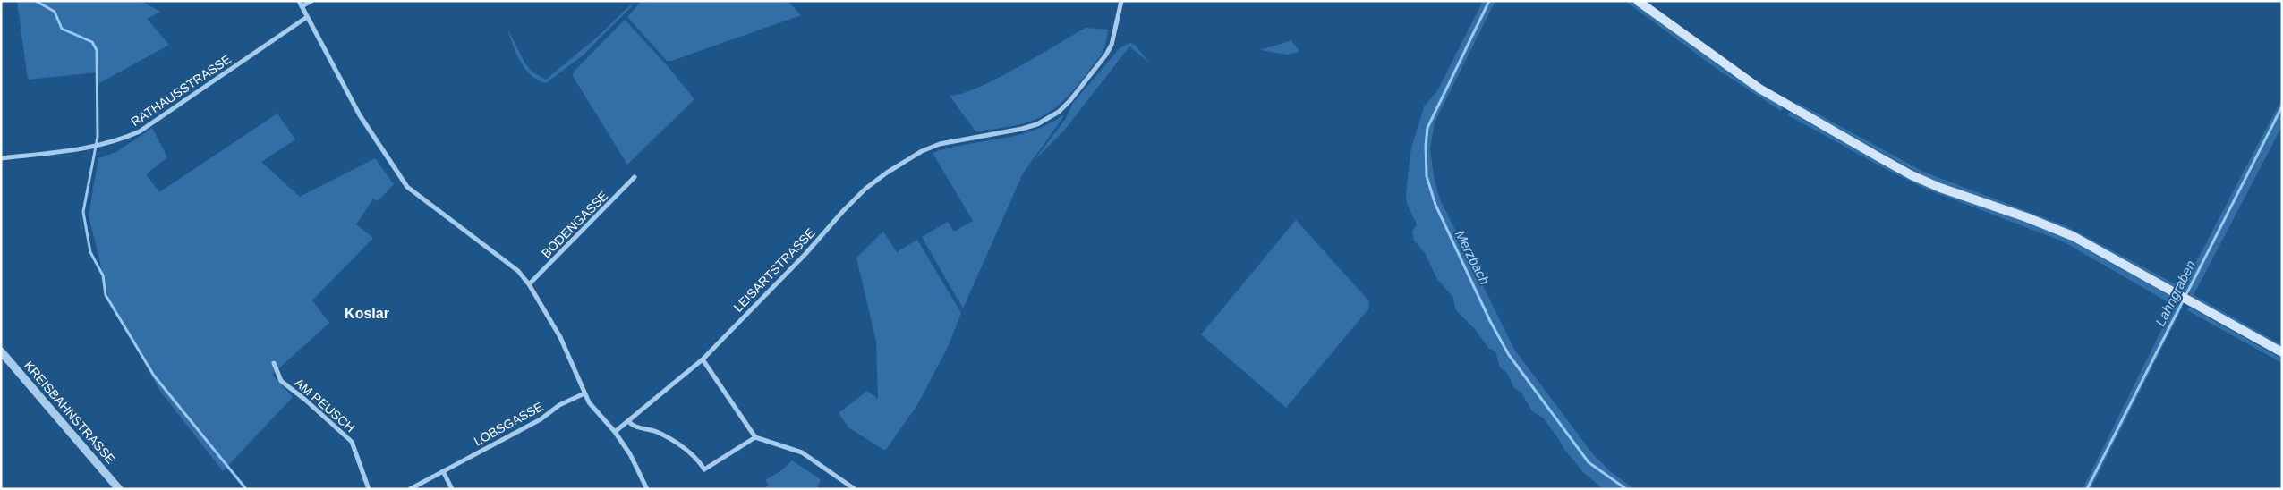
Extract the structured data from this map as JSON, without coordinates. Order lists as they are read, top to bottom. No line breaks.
{"streets":{"street":["RATHAUSSTRASSE","BODENGASSE","LEISARTSTRASSE","AM PEUSCH","KREISBAHNSTRASSE","LOBSGASSE"]},"districts":["Koslar"],"water":["Merzbach","Lahngraben"]}
